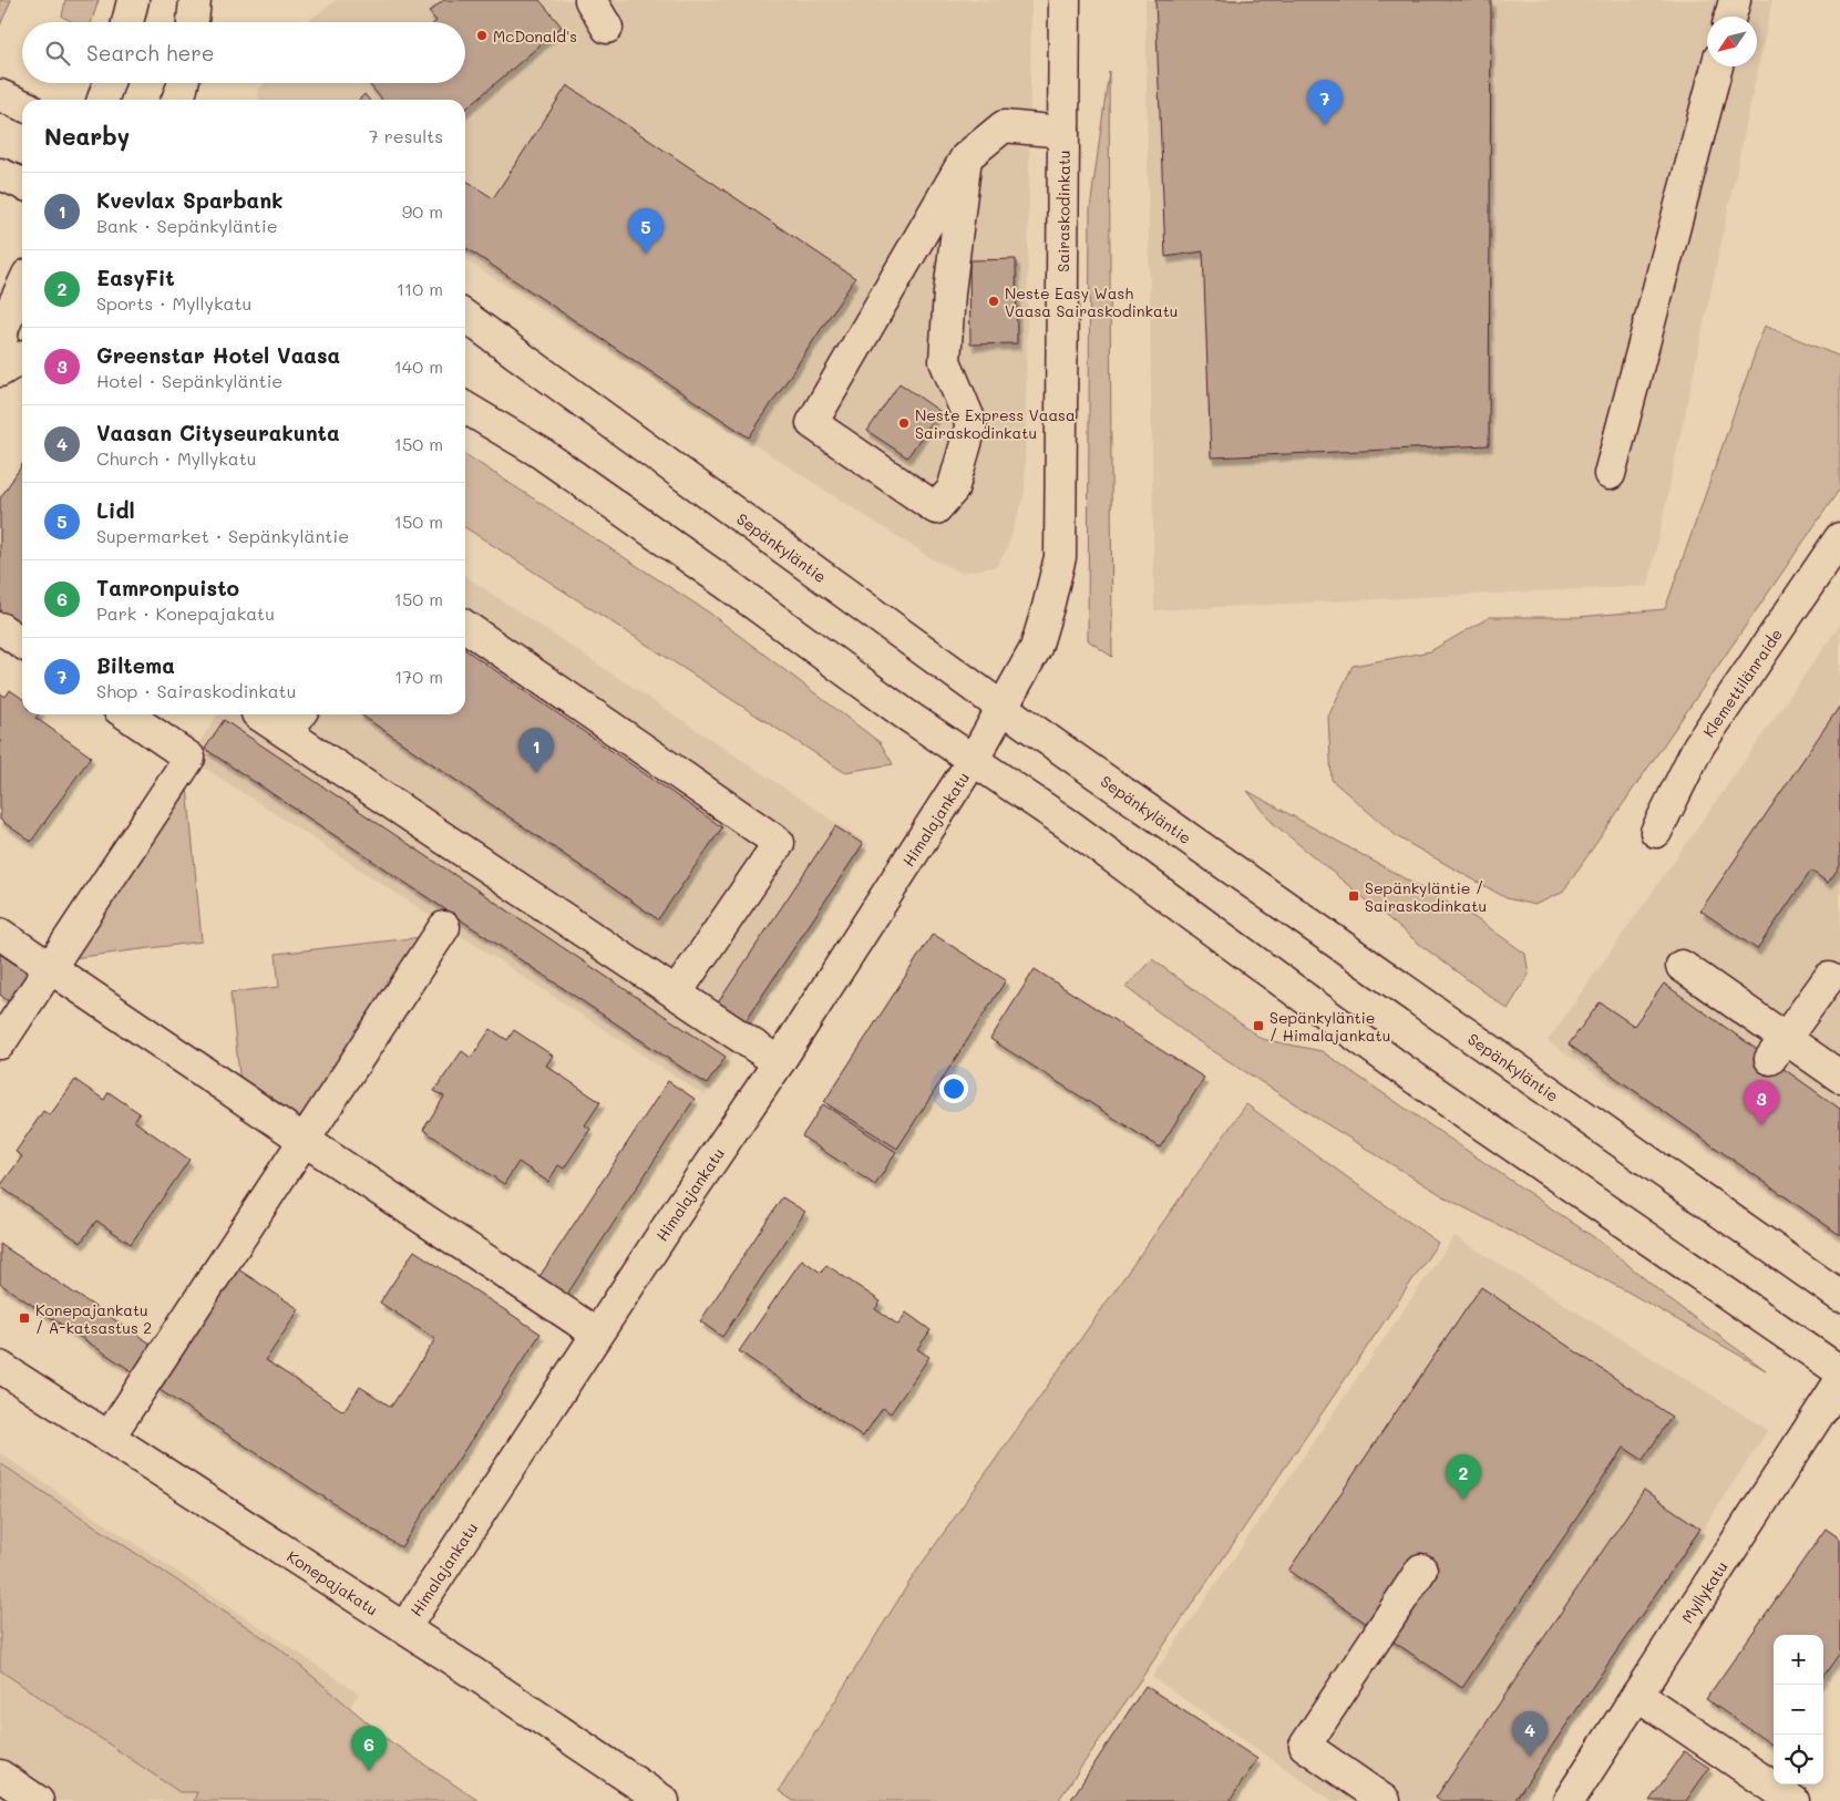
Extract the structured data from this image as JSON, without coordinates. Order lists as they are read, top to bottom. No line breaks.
{"streets":{"main road":["Sairaskodinkatu","Sepänkyläntie","Klemettilänraide","Himalajankatu","Konepajakatu","Myllykatu"]},"crossings":[["Sairaskodinkatu","Sepänkyläntie"],["Sairaskodinkatu","Himalajankatu"],["Himalajankatu","Konepajakatu"]],"places":{"other":["McDonald's","Neste Easy Wash Vaasa Sairaskodinkatu","Neste Express Vaasa Sairaskodinkatu"],"transit":["Sepänkyläntie / Sairaskodinkatu","Sepänkyläntie / Himalajankatu","Konepajankatu / A-katsastus 2"]},"north":"bottom left","page":{"search":"Search here","pins":["7","5","1","3","2","4","6"],"heading":["Nearby","7 results"],"list":[{"mark":"1","name":"Kvevlax Sparbank","note":"Bank · Sepänkyläntie","value":"90 m"},{"mark":"2","name":"EasyFit","note":"Sports · Myllykatu","value":"110 m"},{"mark":"3","name":"Greenstar Hotel Vaasa","note":"Hotel · Sepänkyläntie","value":"140 m"},{"mark":"4","name":"Vaasan Cityseurakunta","note":"Church · Myllykatu","value":"150 m"},{"mark":"5","name":"Lidl","note":"Supermarket · Sepänkyläntie","value":"150 m"},{"mark":"6","name":"Tamronpuisto","note":"Park · Konepajakatu","value":"150 m"},{"mark":"7","name":"Biltema","note":"Shop · Sairaskodinkatu","value":"170 m"}],"map_buttons":["+","−"]}}
